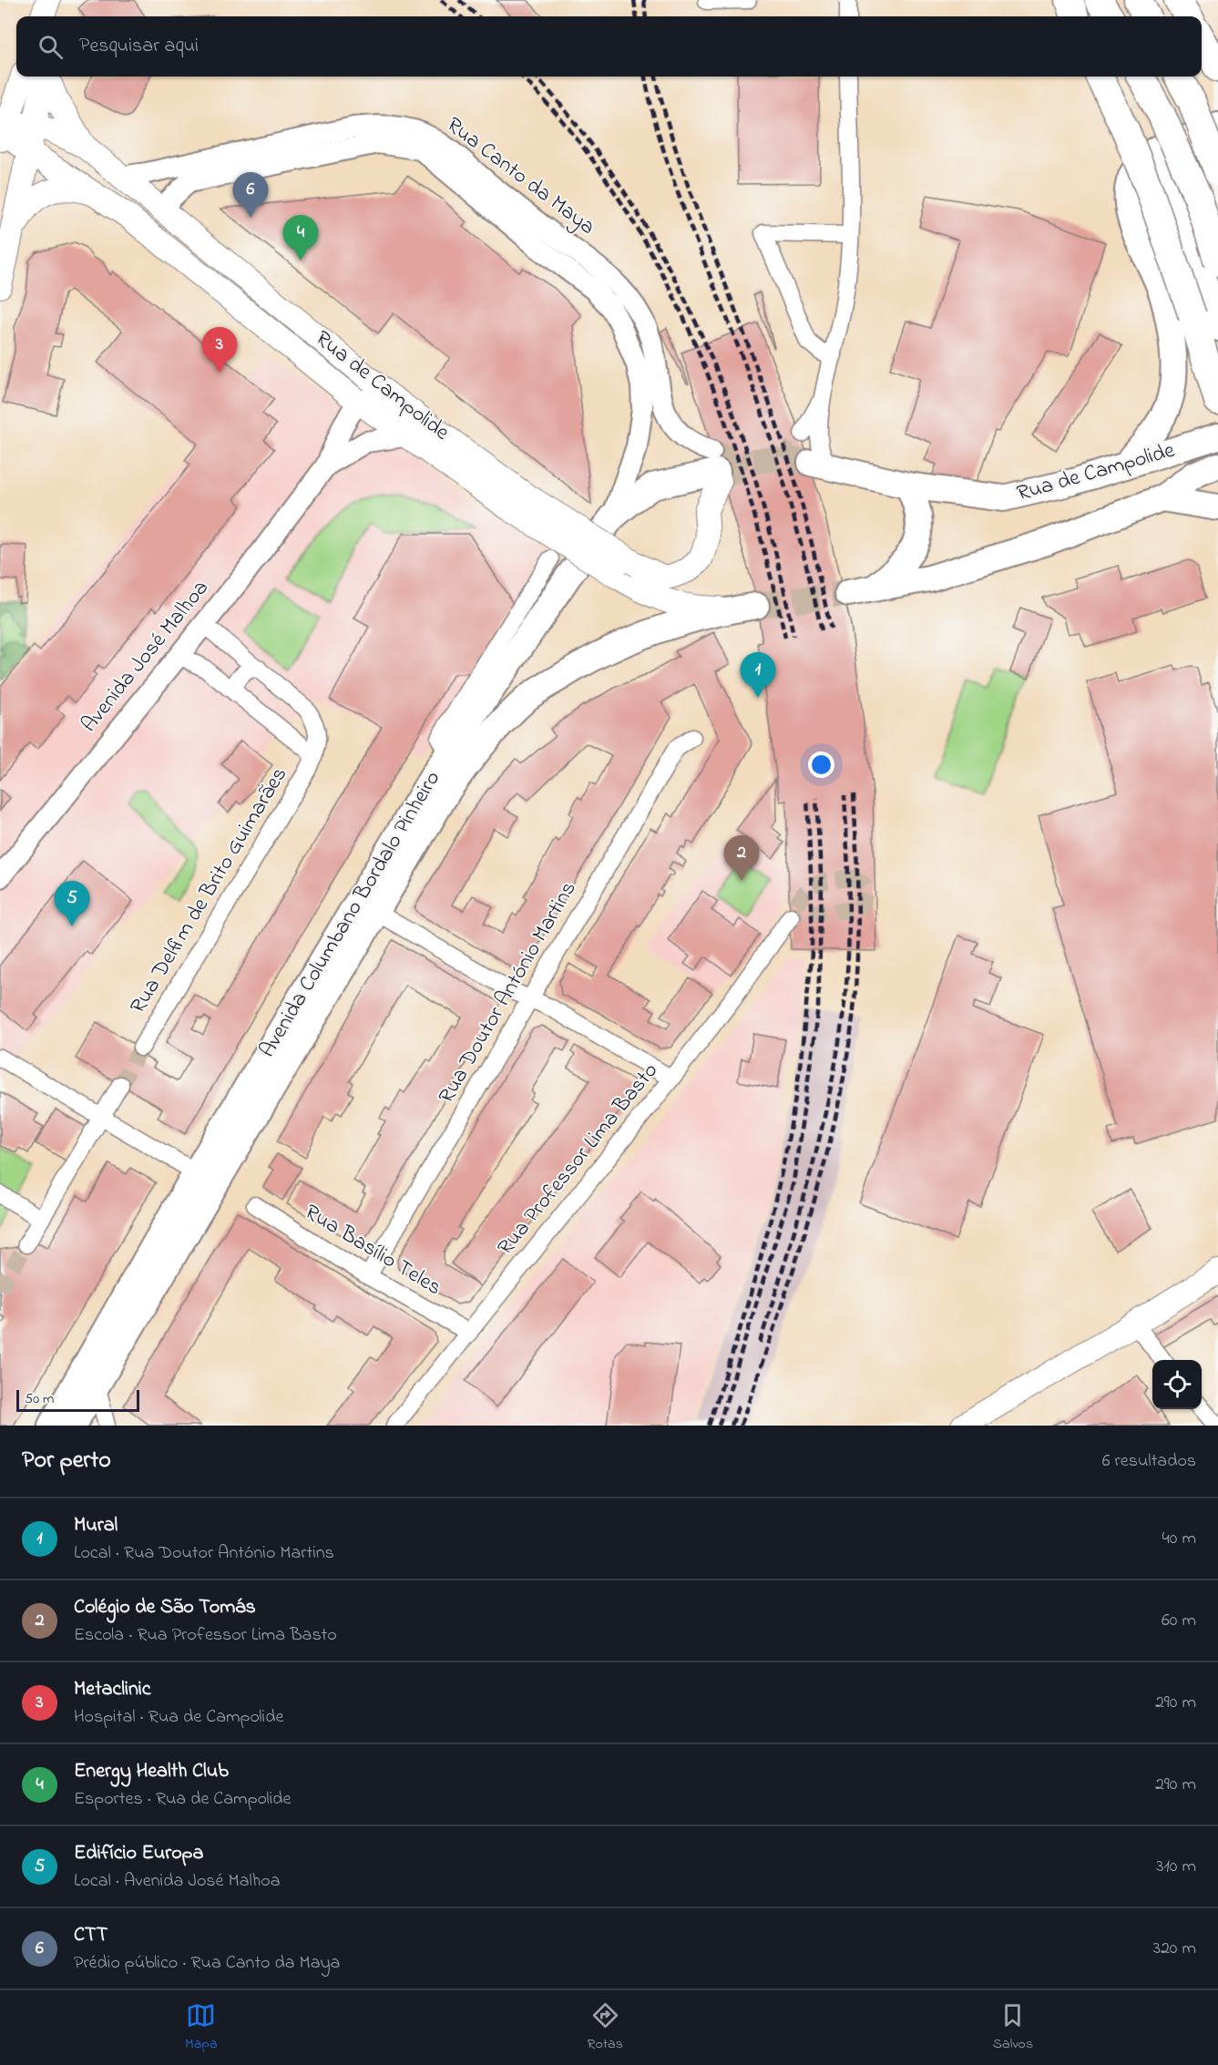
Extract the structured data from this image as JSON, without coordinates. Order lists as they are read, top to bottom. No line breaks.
{"streets":{"main road":["Rua de Campolide","Avenida Columbano Bordalo Pinheiro"],"street":["Rua Canto da Maya","Avenida José Malhoa","Rua Delfim de Brito Guimarães","Rua Doutor António Martins","Rua Professor Lima Basto","Rua Basílio Teles"]},"crossings":[["Rua Canto da Maya","Rua de Campolide"],["Rua Canto da Maya","Avenida Columbano Bordalo Pinheiro"],["Rua de Campolide","Avenida José Malhoa"],["Rua de Campolide","Avenida Columbano Bordalo Pinheiro"],["Avenida José Malhoa","Rua Delfim de Brito Guimarães"],["Rua Doutor António Martins","Rua Basílio Teles"],["Rua Professor Lima Basto","Rua Basílio Teles"]],"scale_bar":"50 m","page":{"search":"Pesquisar aqui","pins":["6","4","3","1","2","5"],"scale":"50 m","heading":["Por perto","6 resultados"],"list":[{"mark":"1","name":"Mural","note":"Local · Rua Doutor António Martins","value":"40 m"},{"mark":"2","name":"Colégio de São Tomás","note":"Escola · Rua Professor Lima Basto","value":"60 m"},{"mark":"3","name":"Metaclinic","note":"Hospital · Rua de Campolide","value":"290 m"},{"mark":"4","name":"Energy Health Club","note":"Esportes · Rua de Campolide","value":"290 m"},{"mark":"5","name":"Edifício Europa","note":"Local · Avenida José Malhoa","value":"310 m"},{"mark":"6","name":"CTT","note":"Prédio público · Rua Canto da Maya","value":"320 m"}],"nav":["Mapa","Rotas","Salvos"]}}
